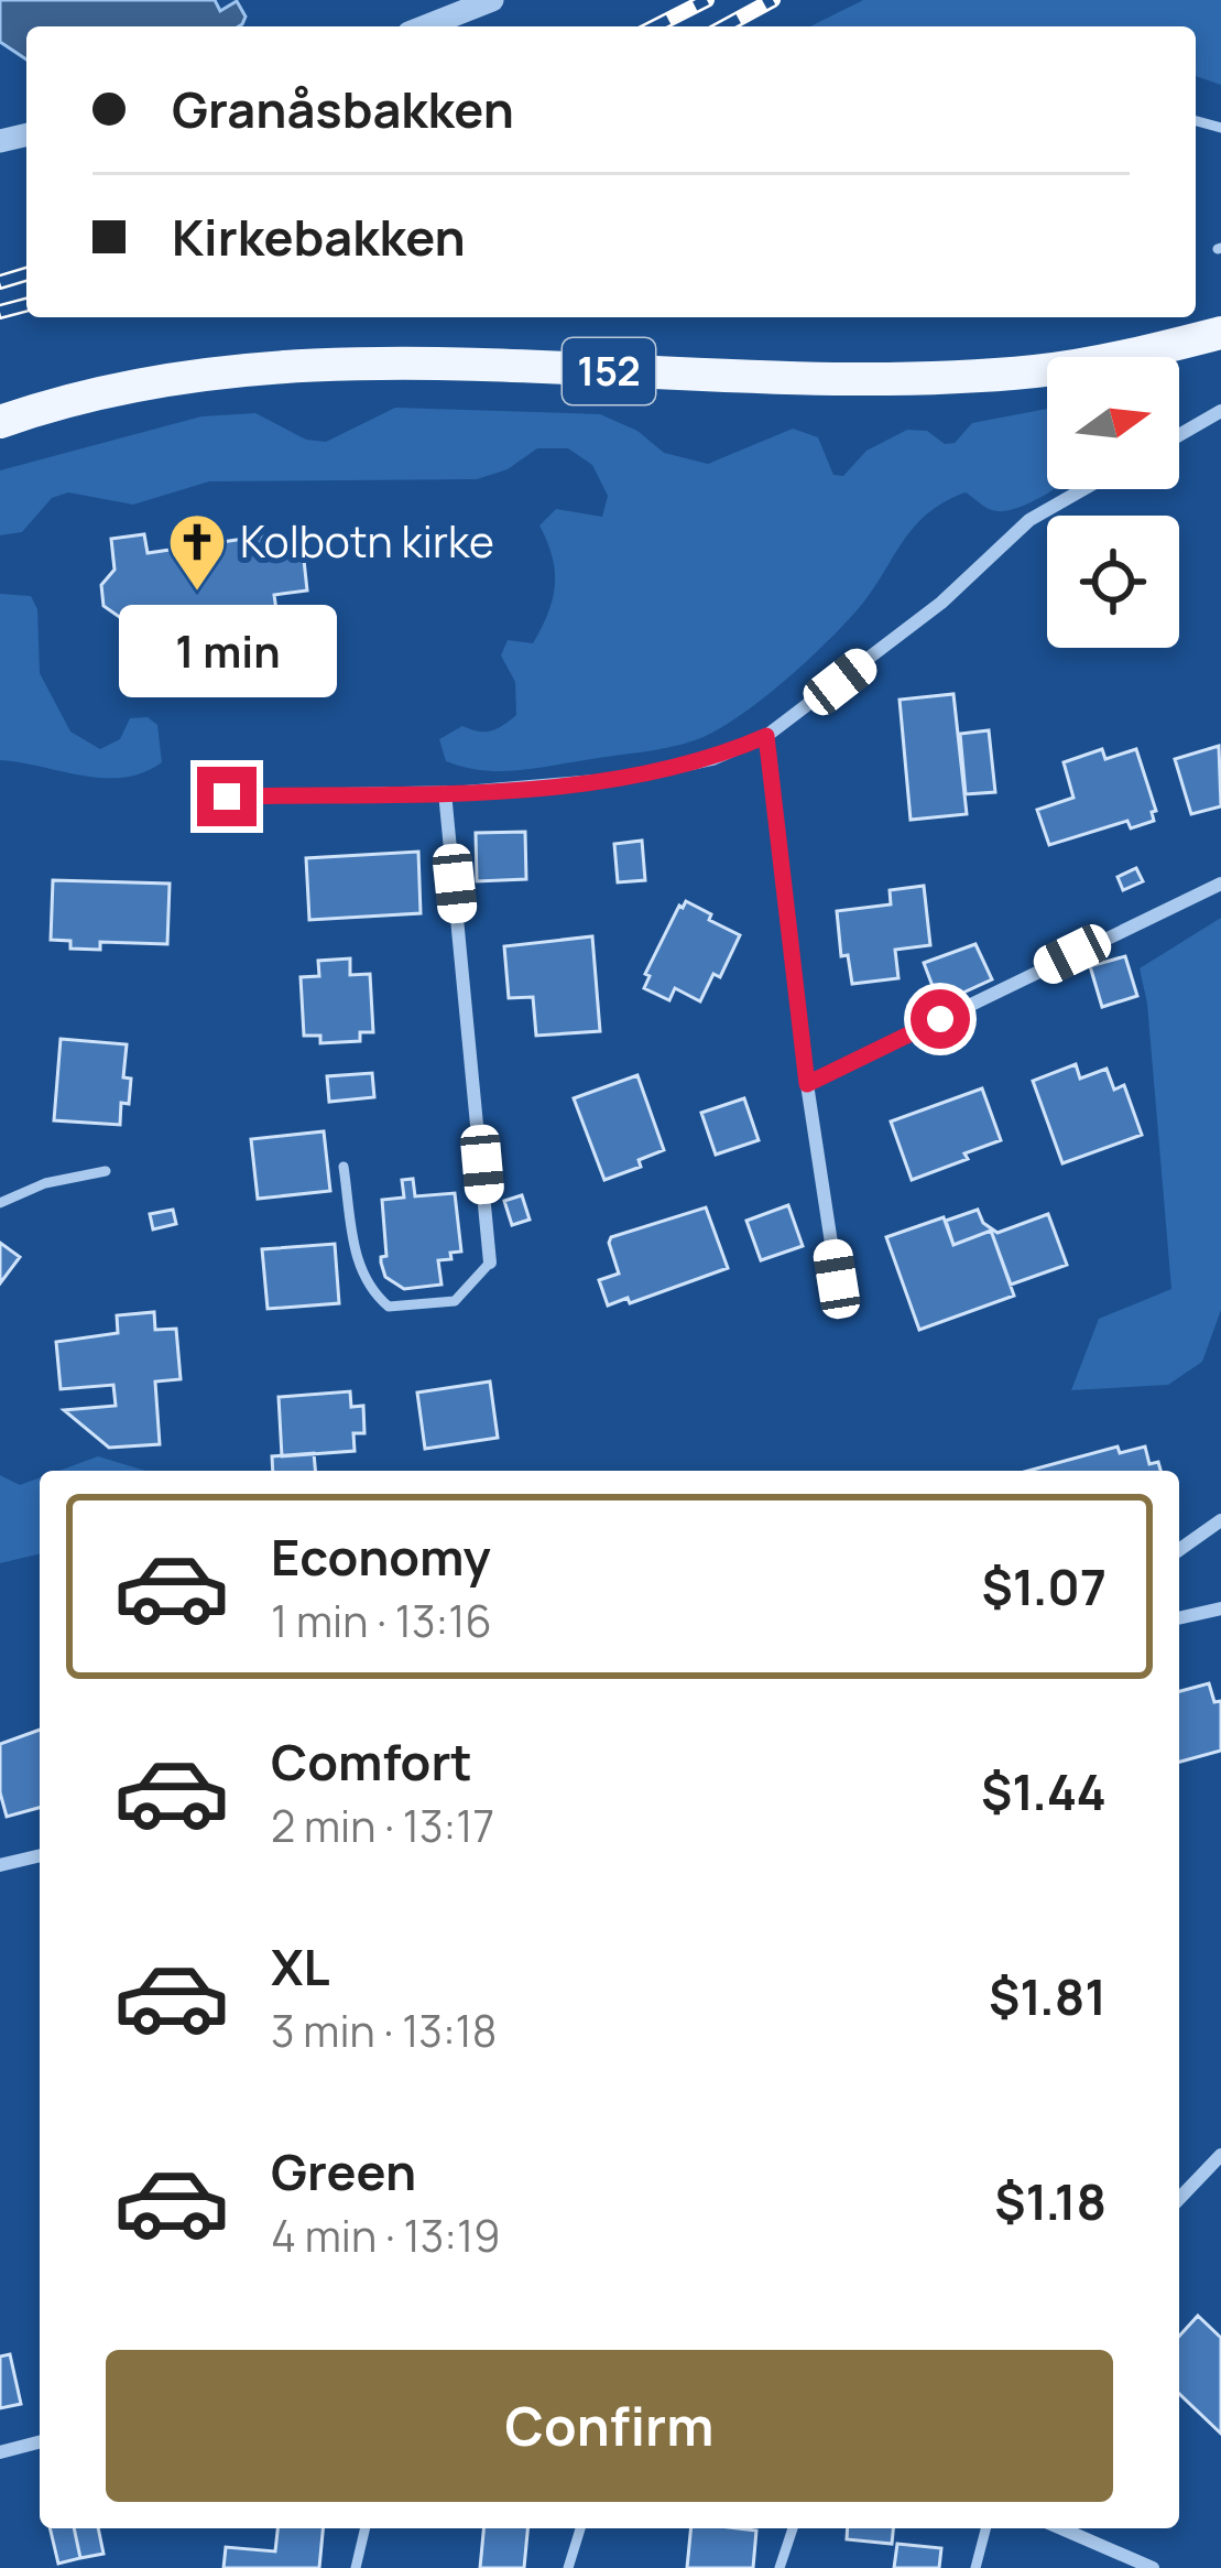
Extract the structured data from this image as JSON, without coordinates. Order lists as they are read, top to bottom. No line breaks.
{"streets":{"main road":["152"]},"places":{"church":["Kolbotn kirke"]},"north":"right","page":{"banner":["Granåsbakken","Kirkebakken"],"bubble":"1 min","list":[{"name":"Economy","note":"1 min · 13:16","value":"$1.07"},{"name":"Comfort","note":"2 min · 13:17","value":"$1.44"},{"name":"XL","note":"3 min · 13:18","value":"$1.81"},{"name":"Green","note":"4 min · 13:19","value":"$1.18"}],"buttons":"Confirm"}}
